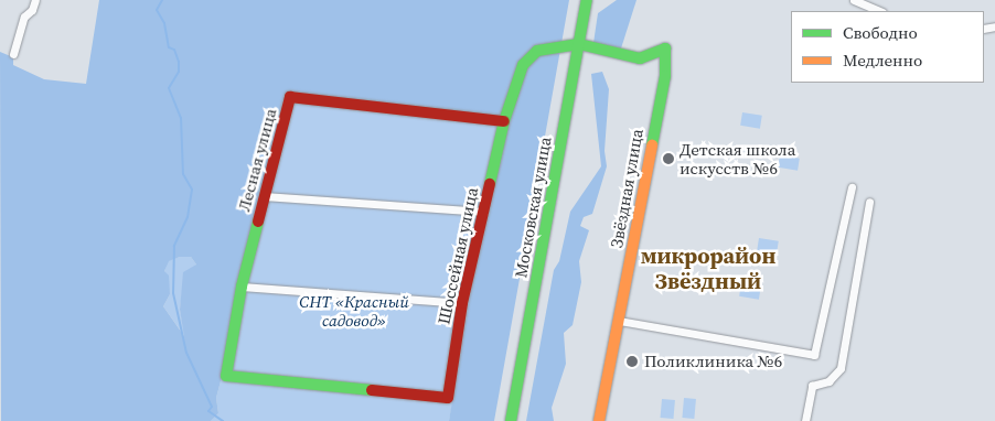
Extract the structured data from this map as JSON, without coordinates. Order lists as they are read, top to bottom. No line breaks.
{"streets":{"street":["Лесная улица","Звёздная улица","Московская улица","Шоссейная улица"]},"crossings":[["Лесная улица","Шоссейная улица"],["Звёздная улица","Московская улица"],["Звёздная улица","Шоссейная улица"],["Московская улица","Шоссейная улица"]],"districts":["микрорайон Звёздный"],"parks":["СНТ «Красный садовод»"],"places":["Детская школа искусств №6","Поликлиника №6"],"legend":["Свободно","Медленно"]}
